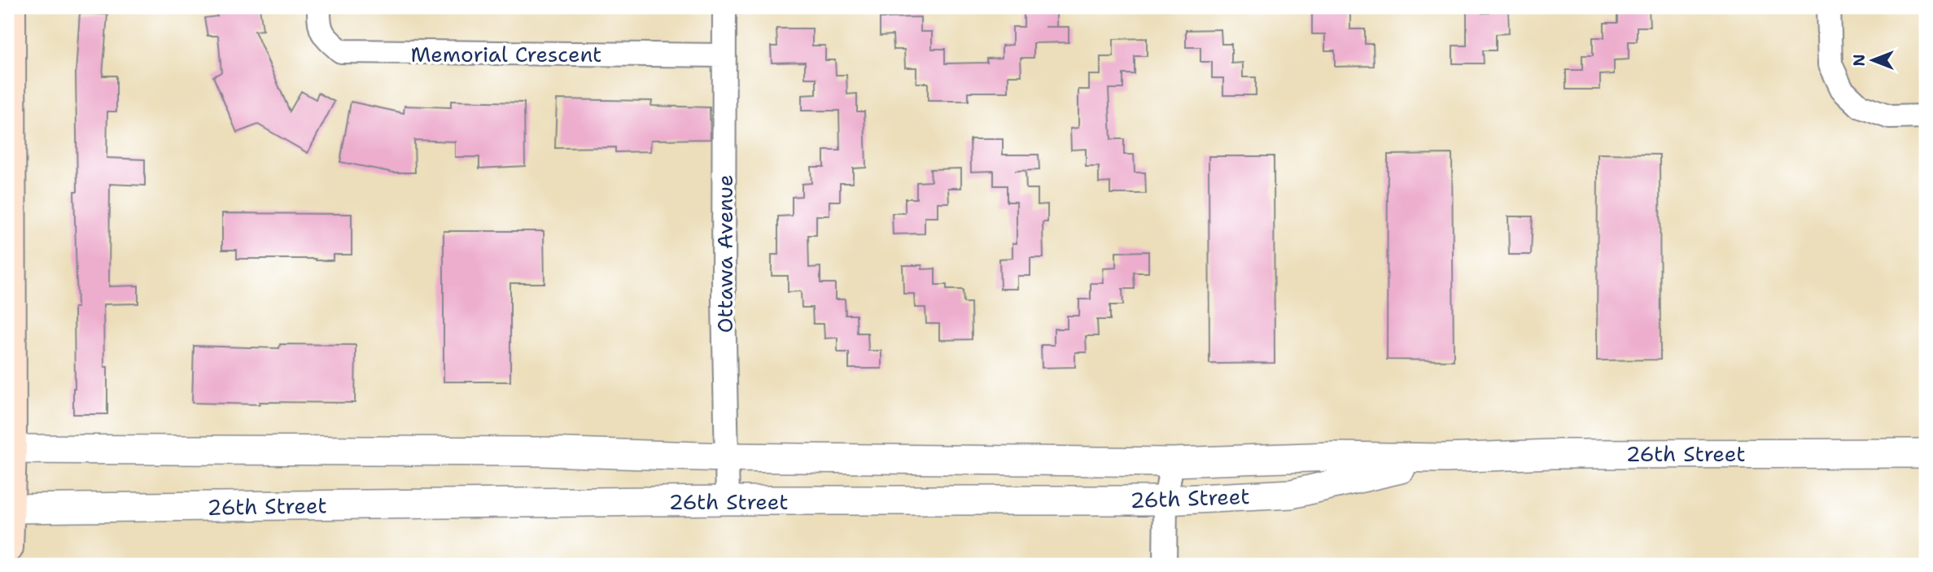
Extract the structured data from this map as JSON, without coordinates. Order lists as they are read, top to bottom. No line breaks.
{"streets":{"street":["Memorial Crescent","Ottawa Avenue","26th Street"]},"crossings":[["Memorial Crescent","Ottawa Avenue"],["Ottawa Avenue","26th Street"]],"north":"left"}
